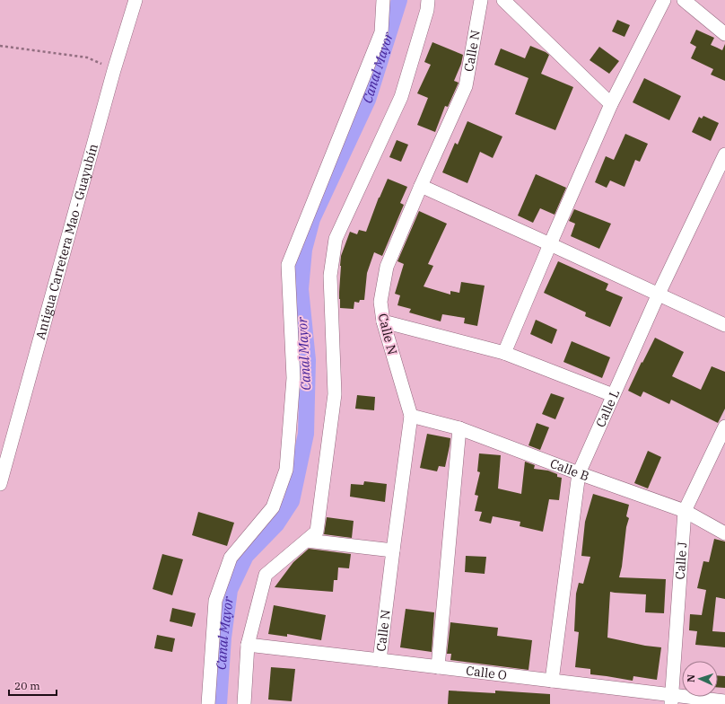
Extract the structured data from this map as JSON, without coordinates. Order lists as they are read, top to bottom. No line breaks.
{"streets":{"street":["Calle N","Antigua Carretera Mao - Guayubín","Calle L","Calle B","Calle J","Calle O"]},"crossings":[["Calle N","Calle B"],["Calle N","Calle O"],["Calle L","Calle B"],["Calle L","Calle O"],["Calle B","Calle J"],["Calle J","Calle O"]],"water":["Canal Mayor"],"scale_bar":"20 m","north":"left"}
